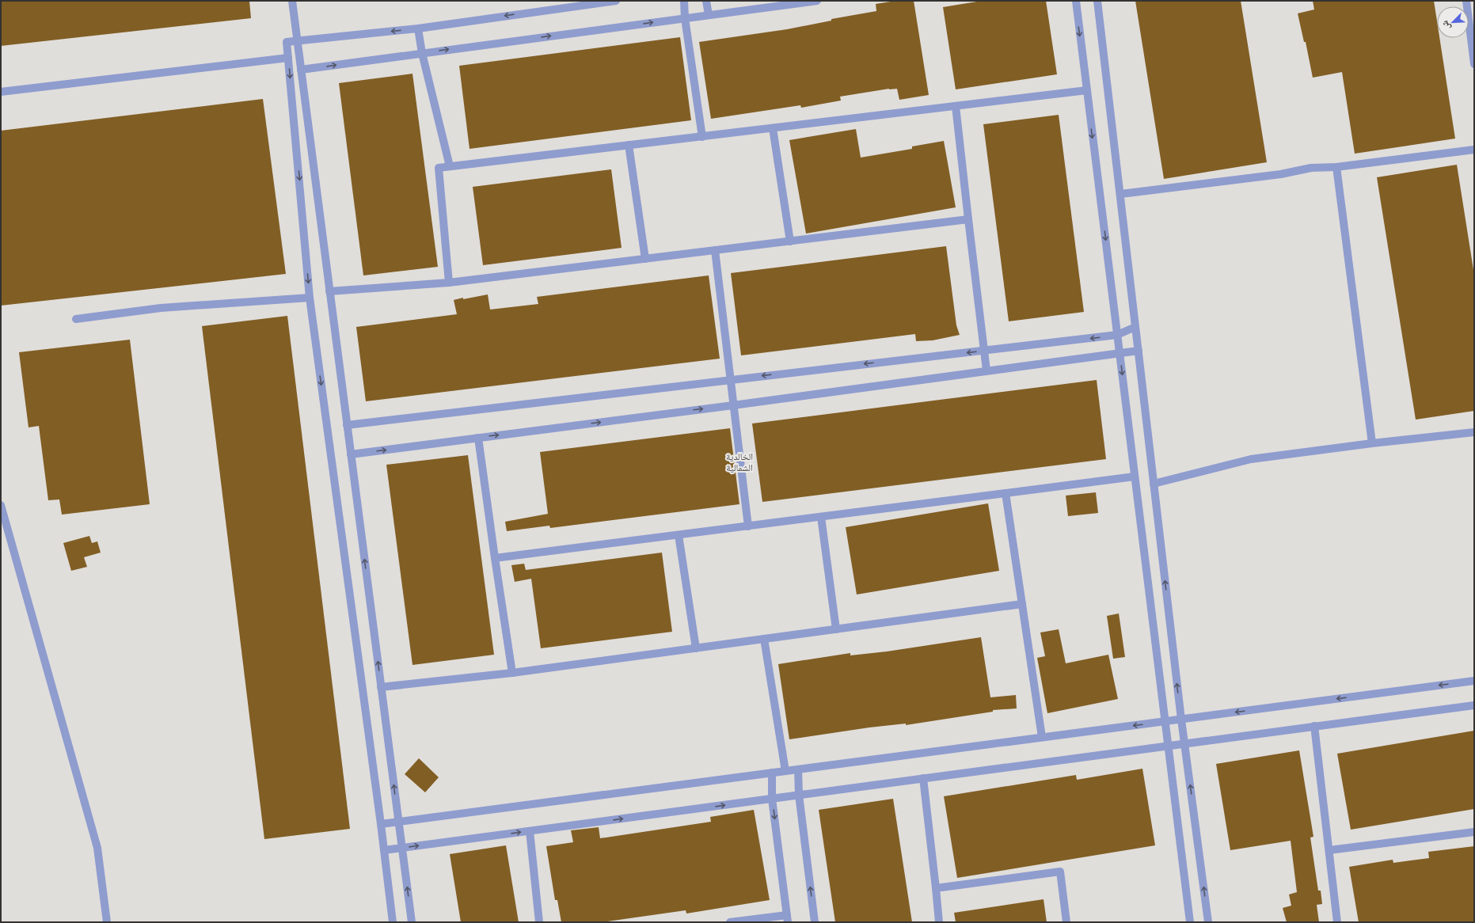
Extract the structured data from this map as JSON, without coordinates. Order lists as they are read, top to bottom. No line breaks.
{"districts":["الخالدية الشمالية"],"north":"bottom left"}
